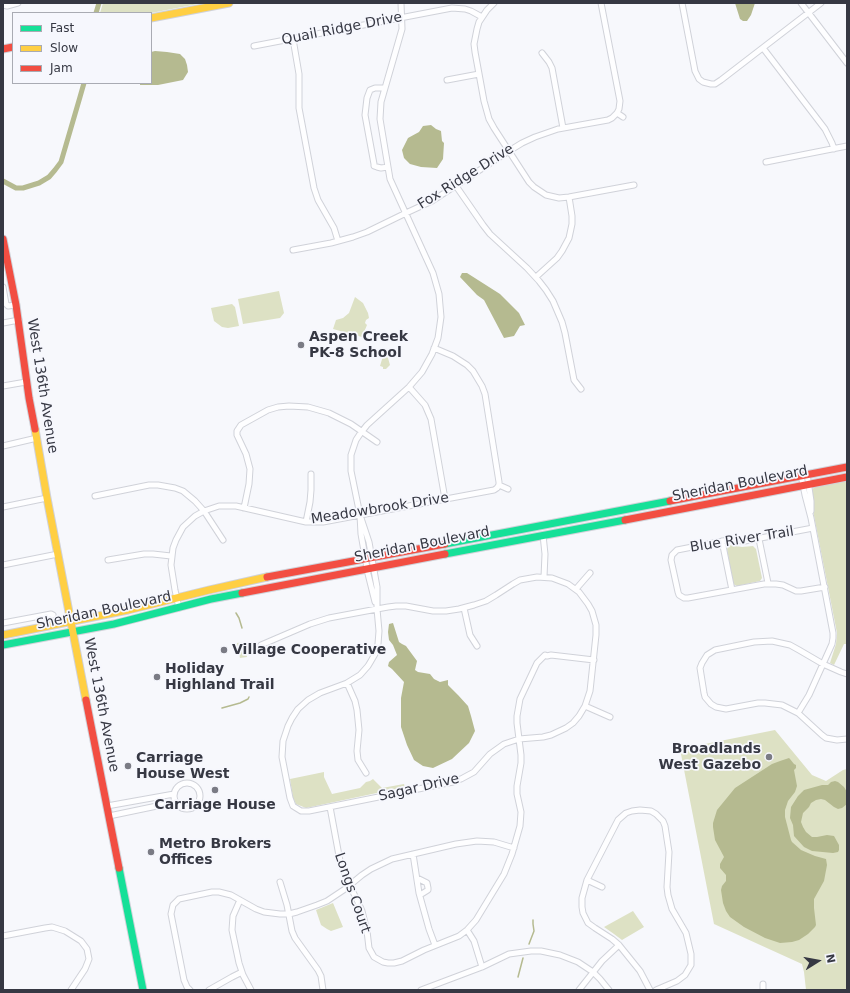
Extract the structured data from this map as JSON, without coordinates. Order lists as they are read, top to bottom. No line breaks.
{"streets":{"main road":["West 136th Avenue","Sheridan Boulevard"],"street":["Quail Ridge Drive","Fox Ridge Drive","Meadowbrook Drive","Blue River Trail","Sagar Drive","Longs Court"]},"crossings":[["West 136th Avenue","Sheridan Boulevard"],["Sheridan Boulevard","Meadowbrook Drive"],["Sagar Drive","Longs Court"]],"places":["Aspen Creek PK-8 School","Village Cooperative","Holiday Highland Trail","Broadlands West Gazebo","Carriage House West","Carriage House","Metro Brokers Offices"],"legend":["Fast","Slow","Jam"],"north":"right"}
